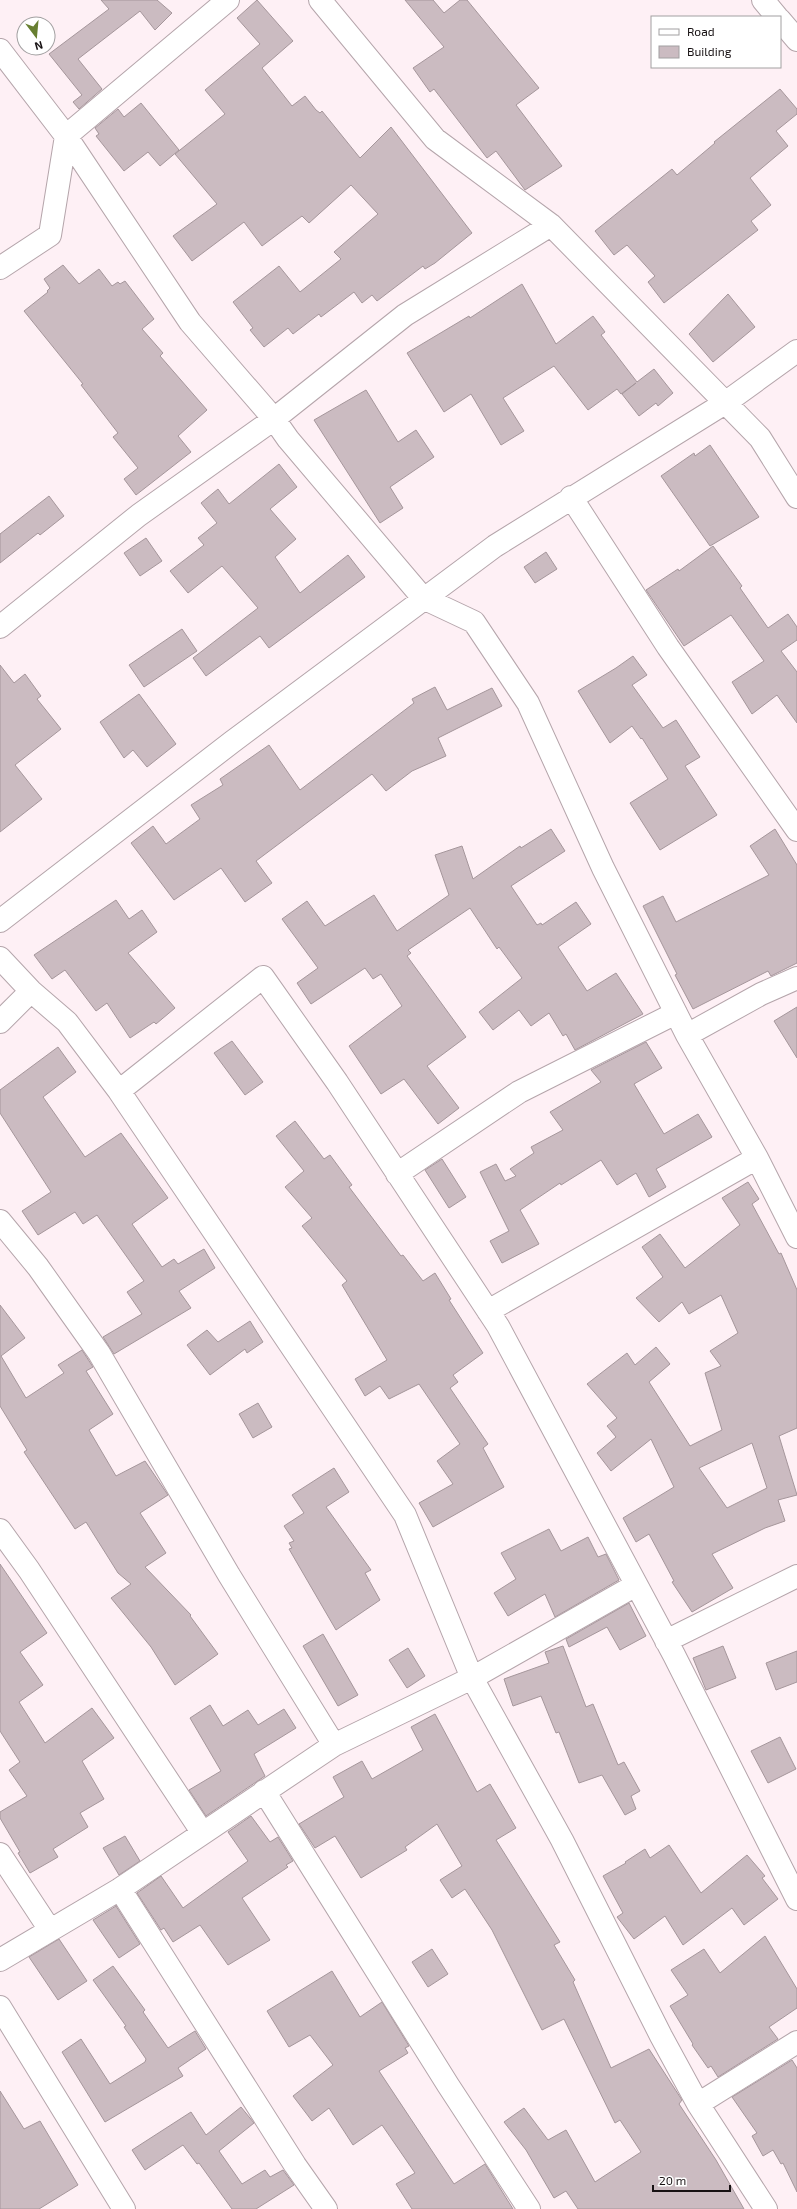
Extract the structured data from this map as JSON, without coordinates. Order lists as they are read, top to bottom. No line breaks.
{"legend":["Road","Building"],"scale_bar":"20 m","north":"bottom"}
